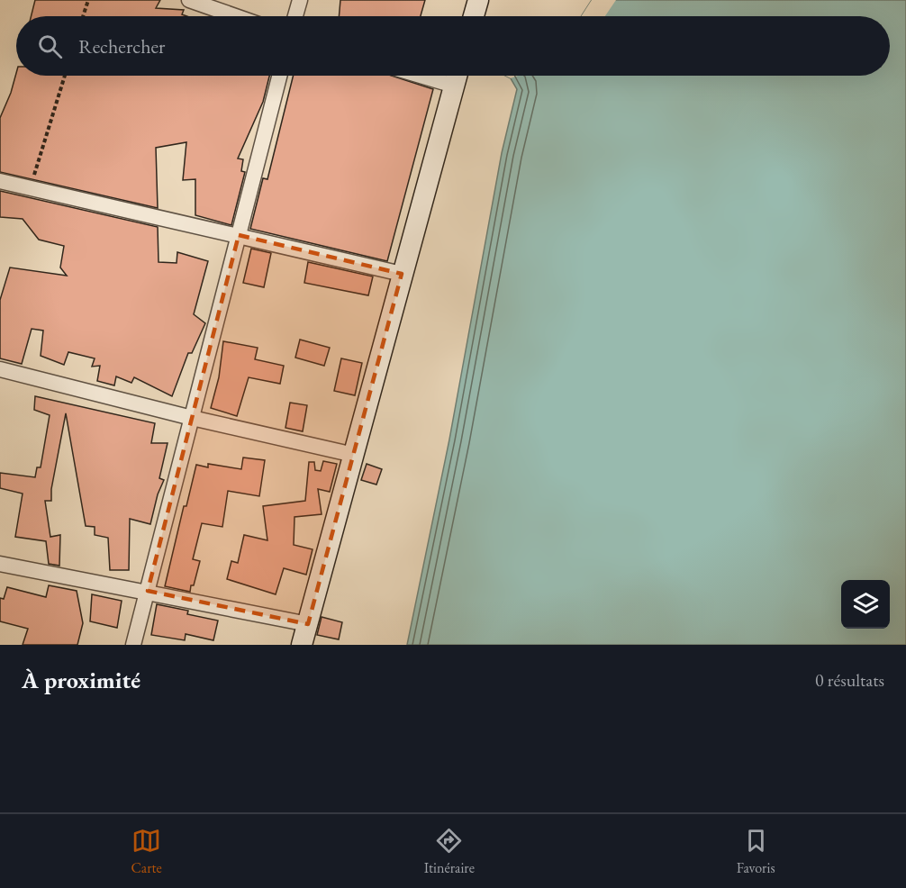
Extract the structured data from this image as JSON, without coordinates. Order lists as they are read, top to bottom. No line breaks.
{"page":{"search":"Rechercher","heading":["À proximité","0 résultats"],"nav":["Carte","Itinéraire","Favoris"]}}
